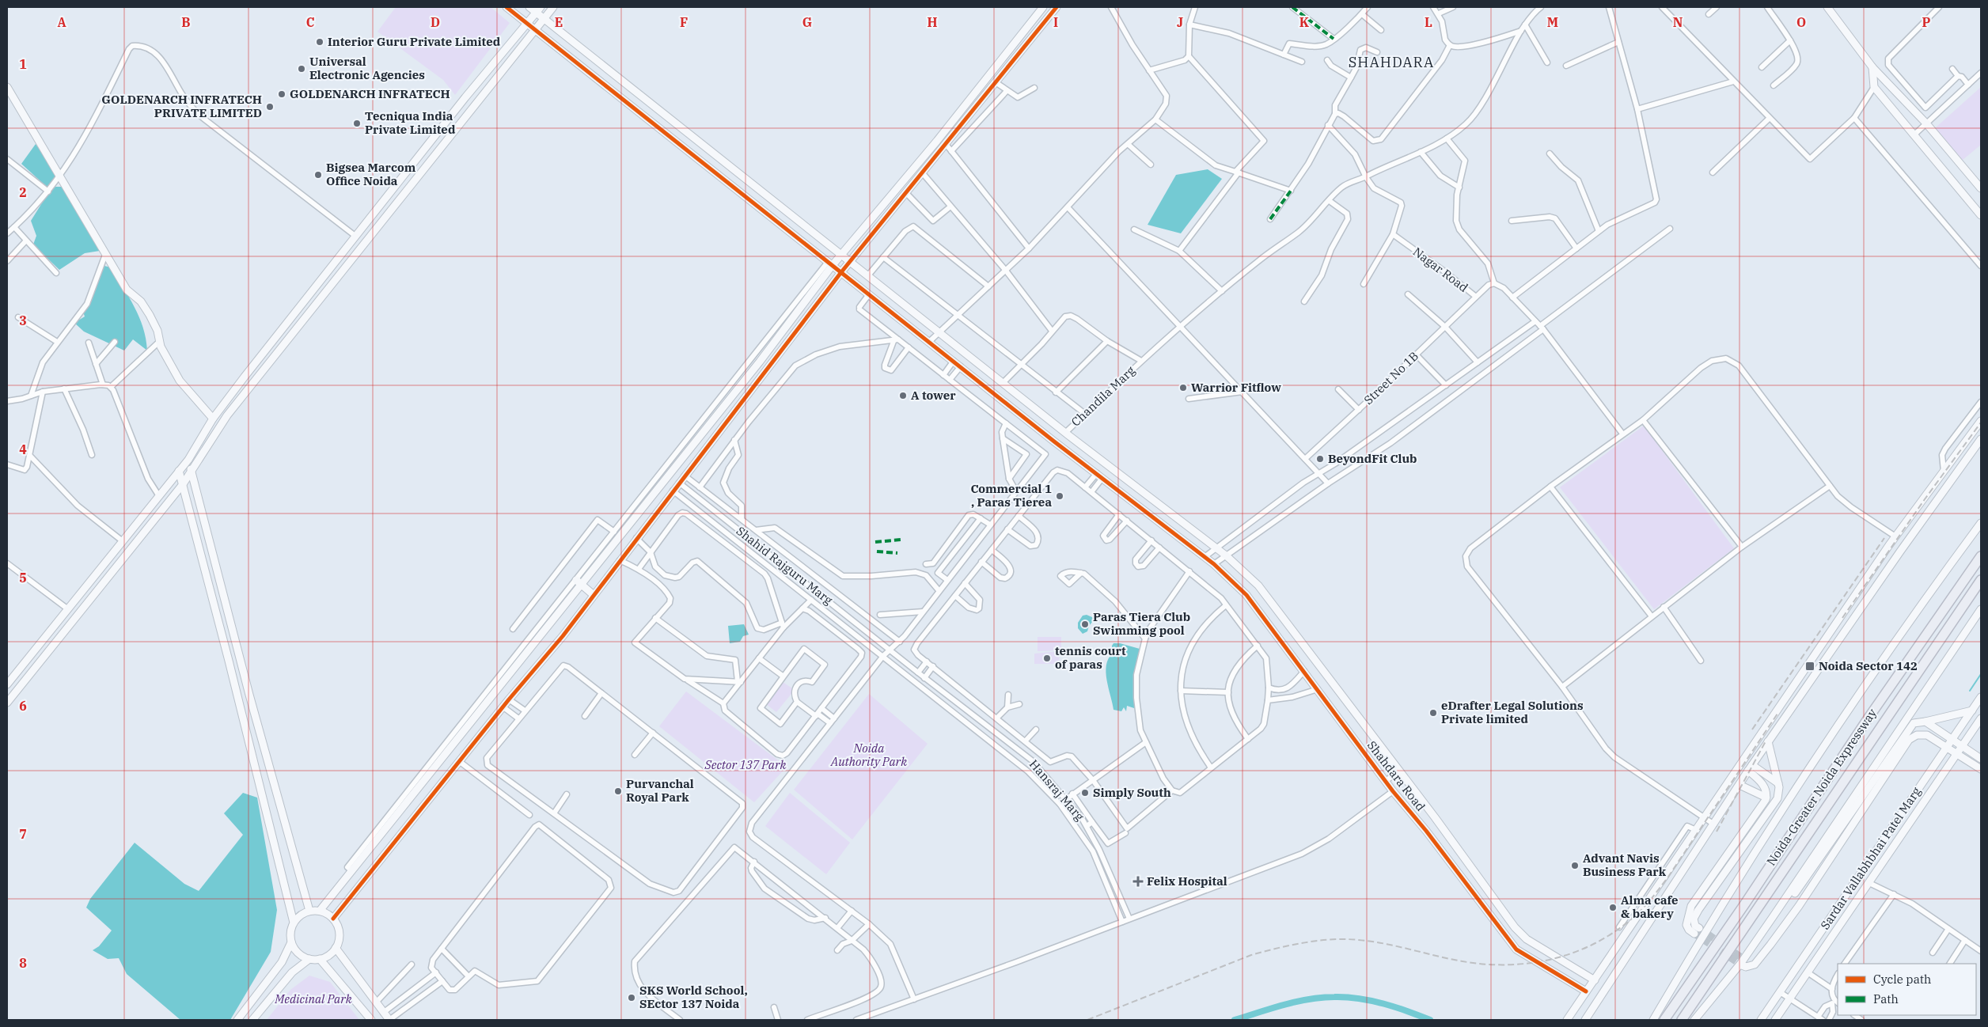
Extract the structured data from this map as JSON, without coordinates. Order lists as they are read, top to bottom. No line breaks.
{"streets":{"highway":["Noida-Greater Noida Expressway"],"street":["Nagar Road","Street No 1B","Chandila Marg","Shahid Rajguru Marg","Shahdara Road","Hansraj Marg","Sardar Vallabhbhai Patel Marg"]},"crossings":[["Nagar Road","Street No 1B"],["Chandila Marg","Shahdara Road"],["Shahid Rajguru Marg","Hansraj Marg"]],"districts":["SHAHDARA"],"parks":["Noida Authority Park","Sector 137 Park","Medicinal Park"],"places":{"other":["Interior Guru Private Limited","Universal Electronic Agencies","GOLDENARCH INFRATECH","GOLDENARCH INFRATECH PRIVATE LIMITED","Tecniqua India Private Limited","Bigsea Marcom Office Noida","Warrior Fitflow","A tower","BeyondFit Club","Commercial 1 , Paras Tierea","Paras Tiera Club Swimming pool","tennis court of paras","eDrafter Legal Solutions Private limited","Purvanchal Royal Park","Simply South","Advant Navis Business Park","Alma cafe & bakery","SKS World School, SEctor 137 Noida"],"transit":["Noida Sector 142"],"health":["Felix Hospital"]},"legend":["Cycle path","Path"],"grid":{"columns":["A","B","C","D","E","F","G","H","I","J","K","L","M","N","O","P"],"rows":["1","2","3","4","5","6","7","8"]}}
